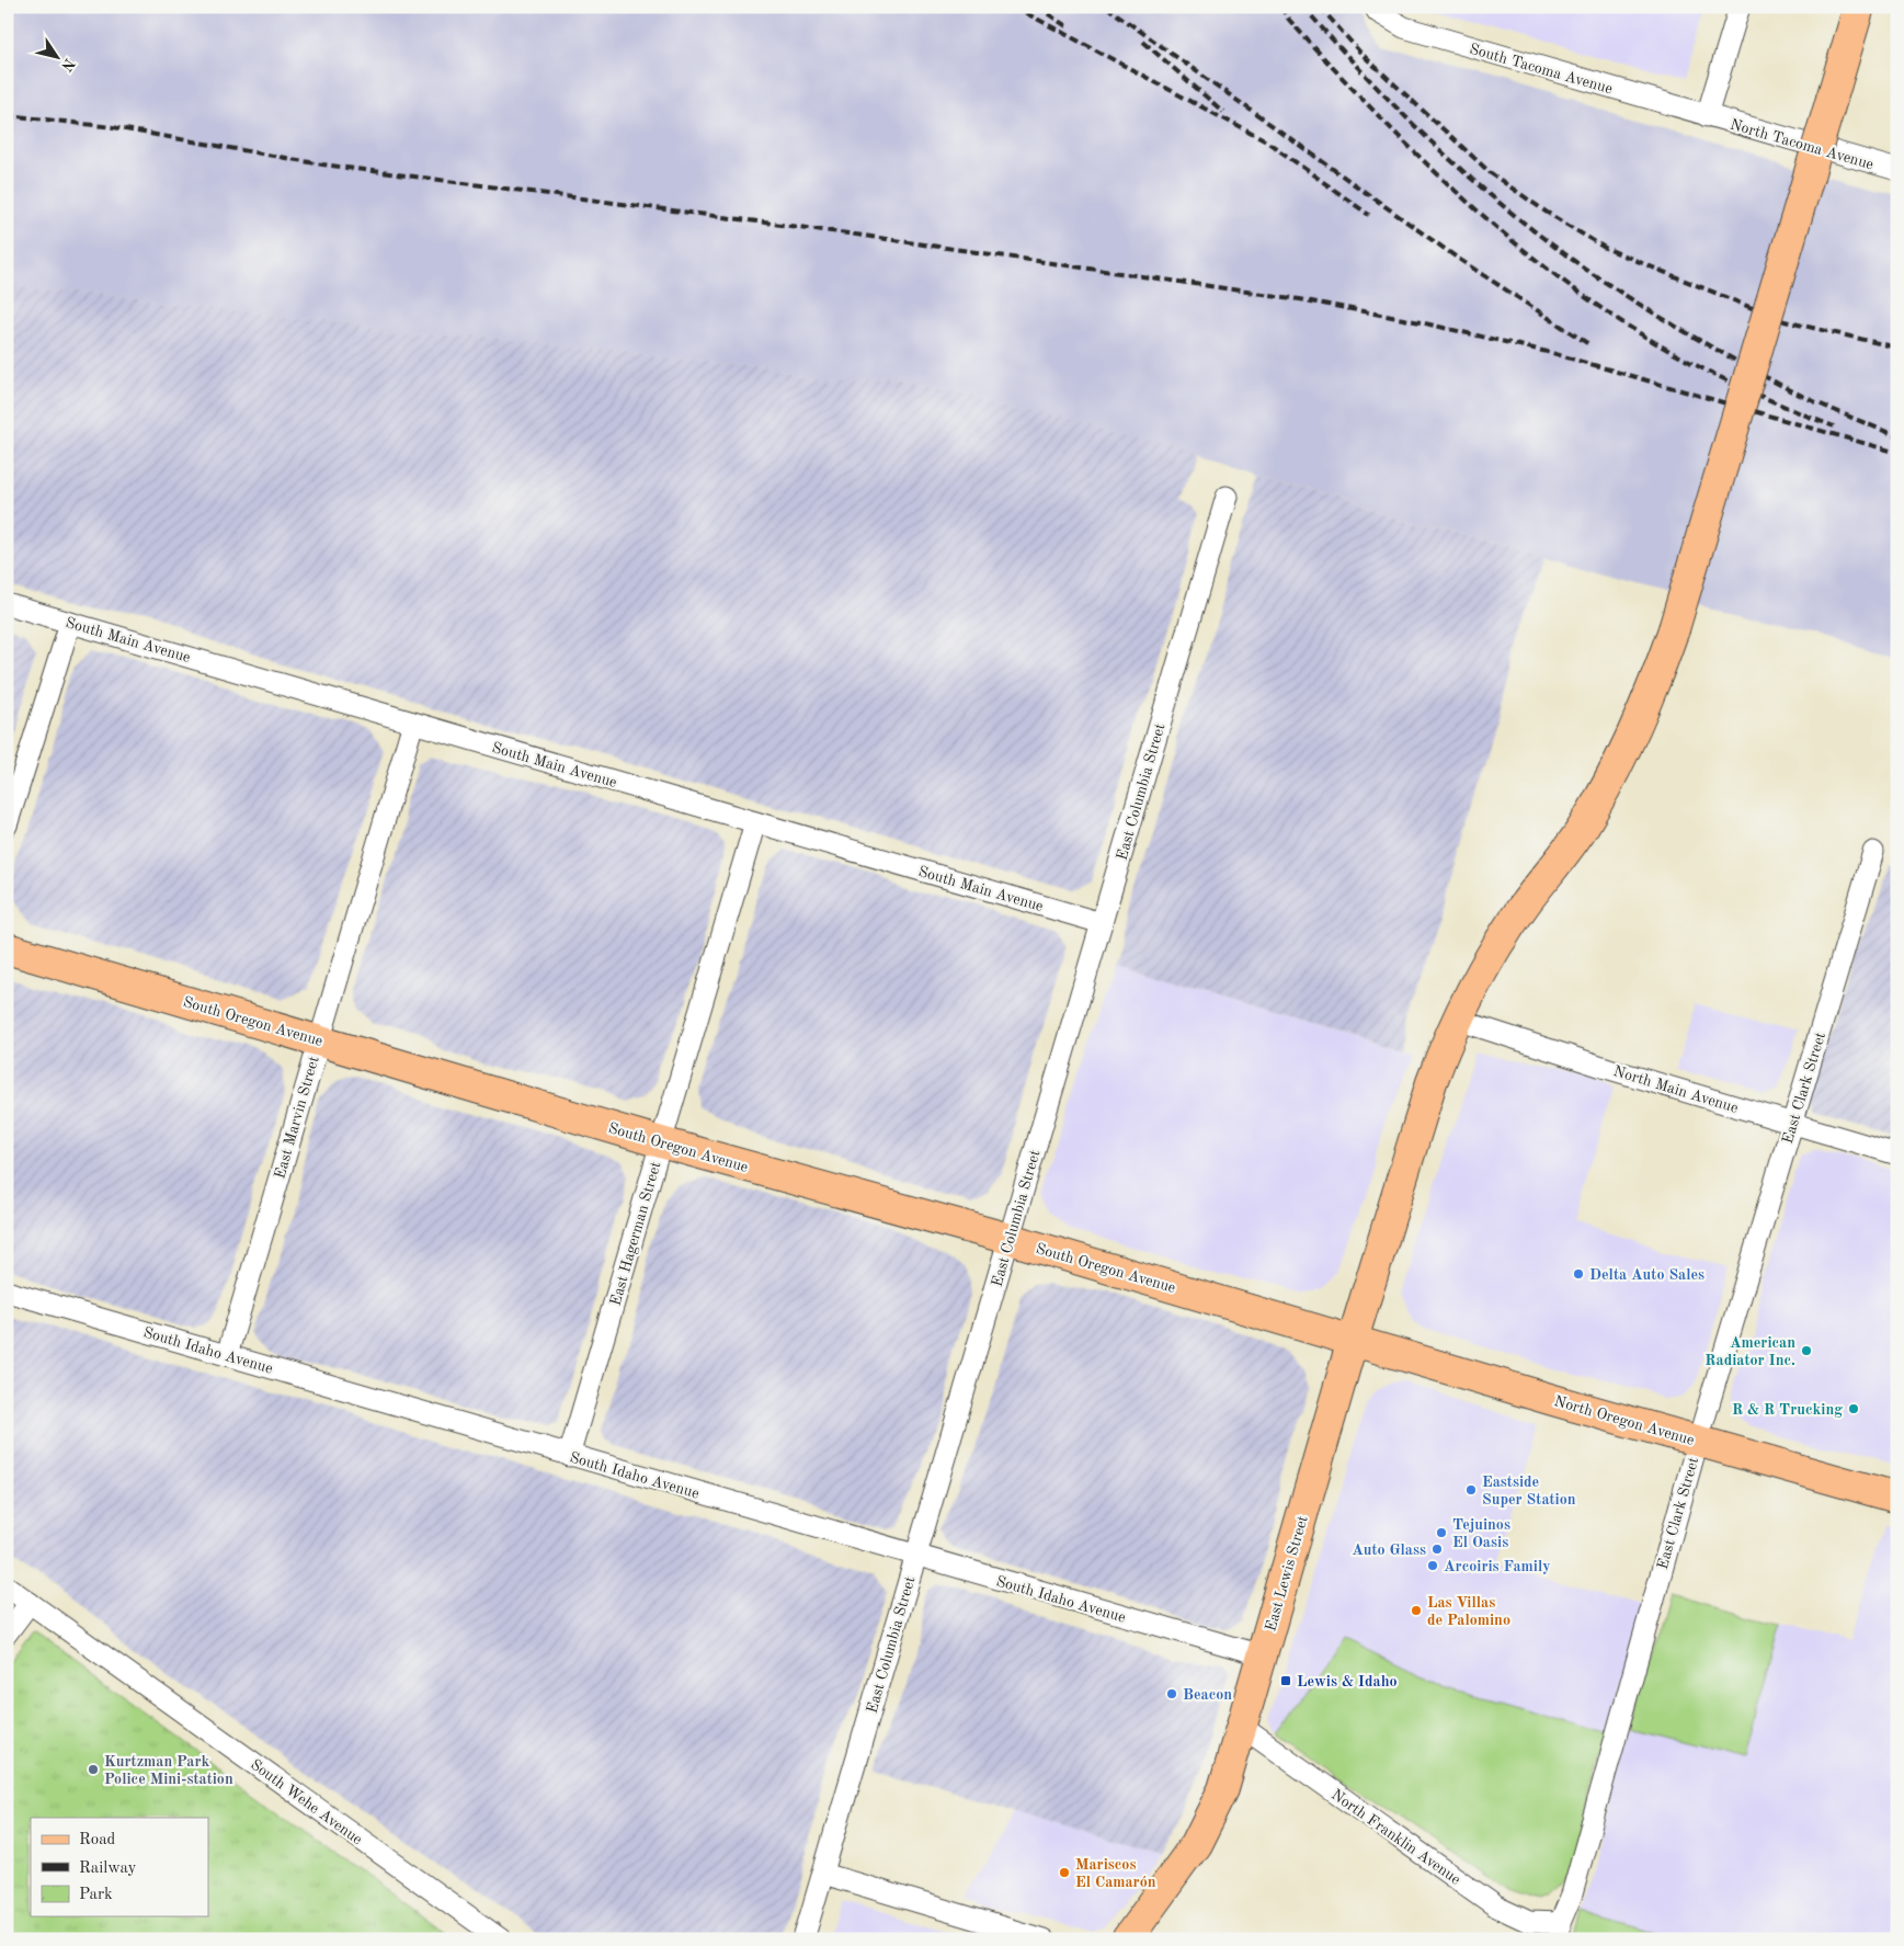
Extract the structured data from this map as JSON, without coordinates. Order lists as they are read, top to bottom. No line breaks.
{"streets":{"main road":["South Oregon Avenue","North Oregon Avenue","East Lewis Street"],"street":["South Tacoma Avenue","North Tacoma Avenue","South Main Avenue","East Columbia Street","East Clark Street","North Main Avenue","East Marvin Street","East Hagerman Street","South Idaho Avenue","South Wehe Avenue","North Franklin Avenue"]},"crossings":[["South Tacoma Avenue","North Tacoma Avenue"],["South Main Avenue","East Columbia Street"],["South Main Avenue","East Marvin Street"],["South Main Avenue","East Hagerman Street"],["East Columbia Street","South Oregon Avenue"],["East Columbia Street","South Idaho Avenue"],["South Oregon Avenue","East Marvin Street"],["South Oregon Avenue","East Hagerman Street"],["South Oregon Avenue","North Oregon Avenue"],["South Oregon Avenue","East Lewis Street"],["East Clark Street","North Main Avenue"],["East Clark Street","North Oregon Avenue"],["East Clark Street","North Franklin Avenue"],["North Main Avenue","East Lewis Street"],["East Marvin Street","South Idaho Avenue"],["East Hagerman Street","South Idaho Avenue"],["South Idaho Avenue","East Lewis Street"],["North Oregon Avenue","East Lewis Street"],["East Lewis Street","North Franklin Avenue"]],"places":{"other":["Delta Auto Sales","American Radiator Inc.","R & R Trucking","Eastside Super Station","Tejuinos El Oasis","Auto Glass","Arcoiris Family","Las Villas de Palomino","Beacon","Kurtzman Park Police Mini-station","Mariscos El Camarón"],"transit":["Lewis & Idaho"]},"legend":["Road","Railway","Park"],"north":"bottom right"}
